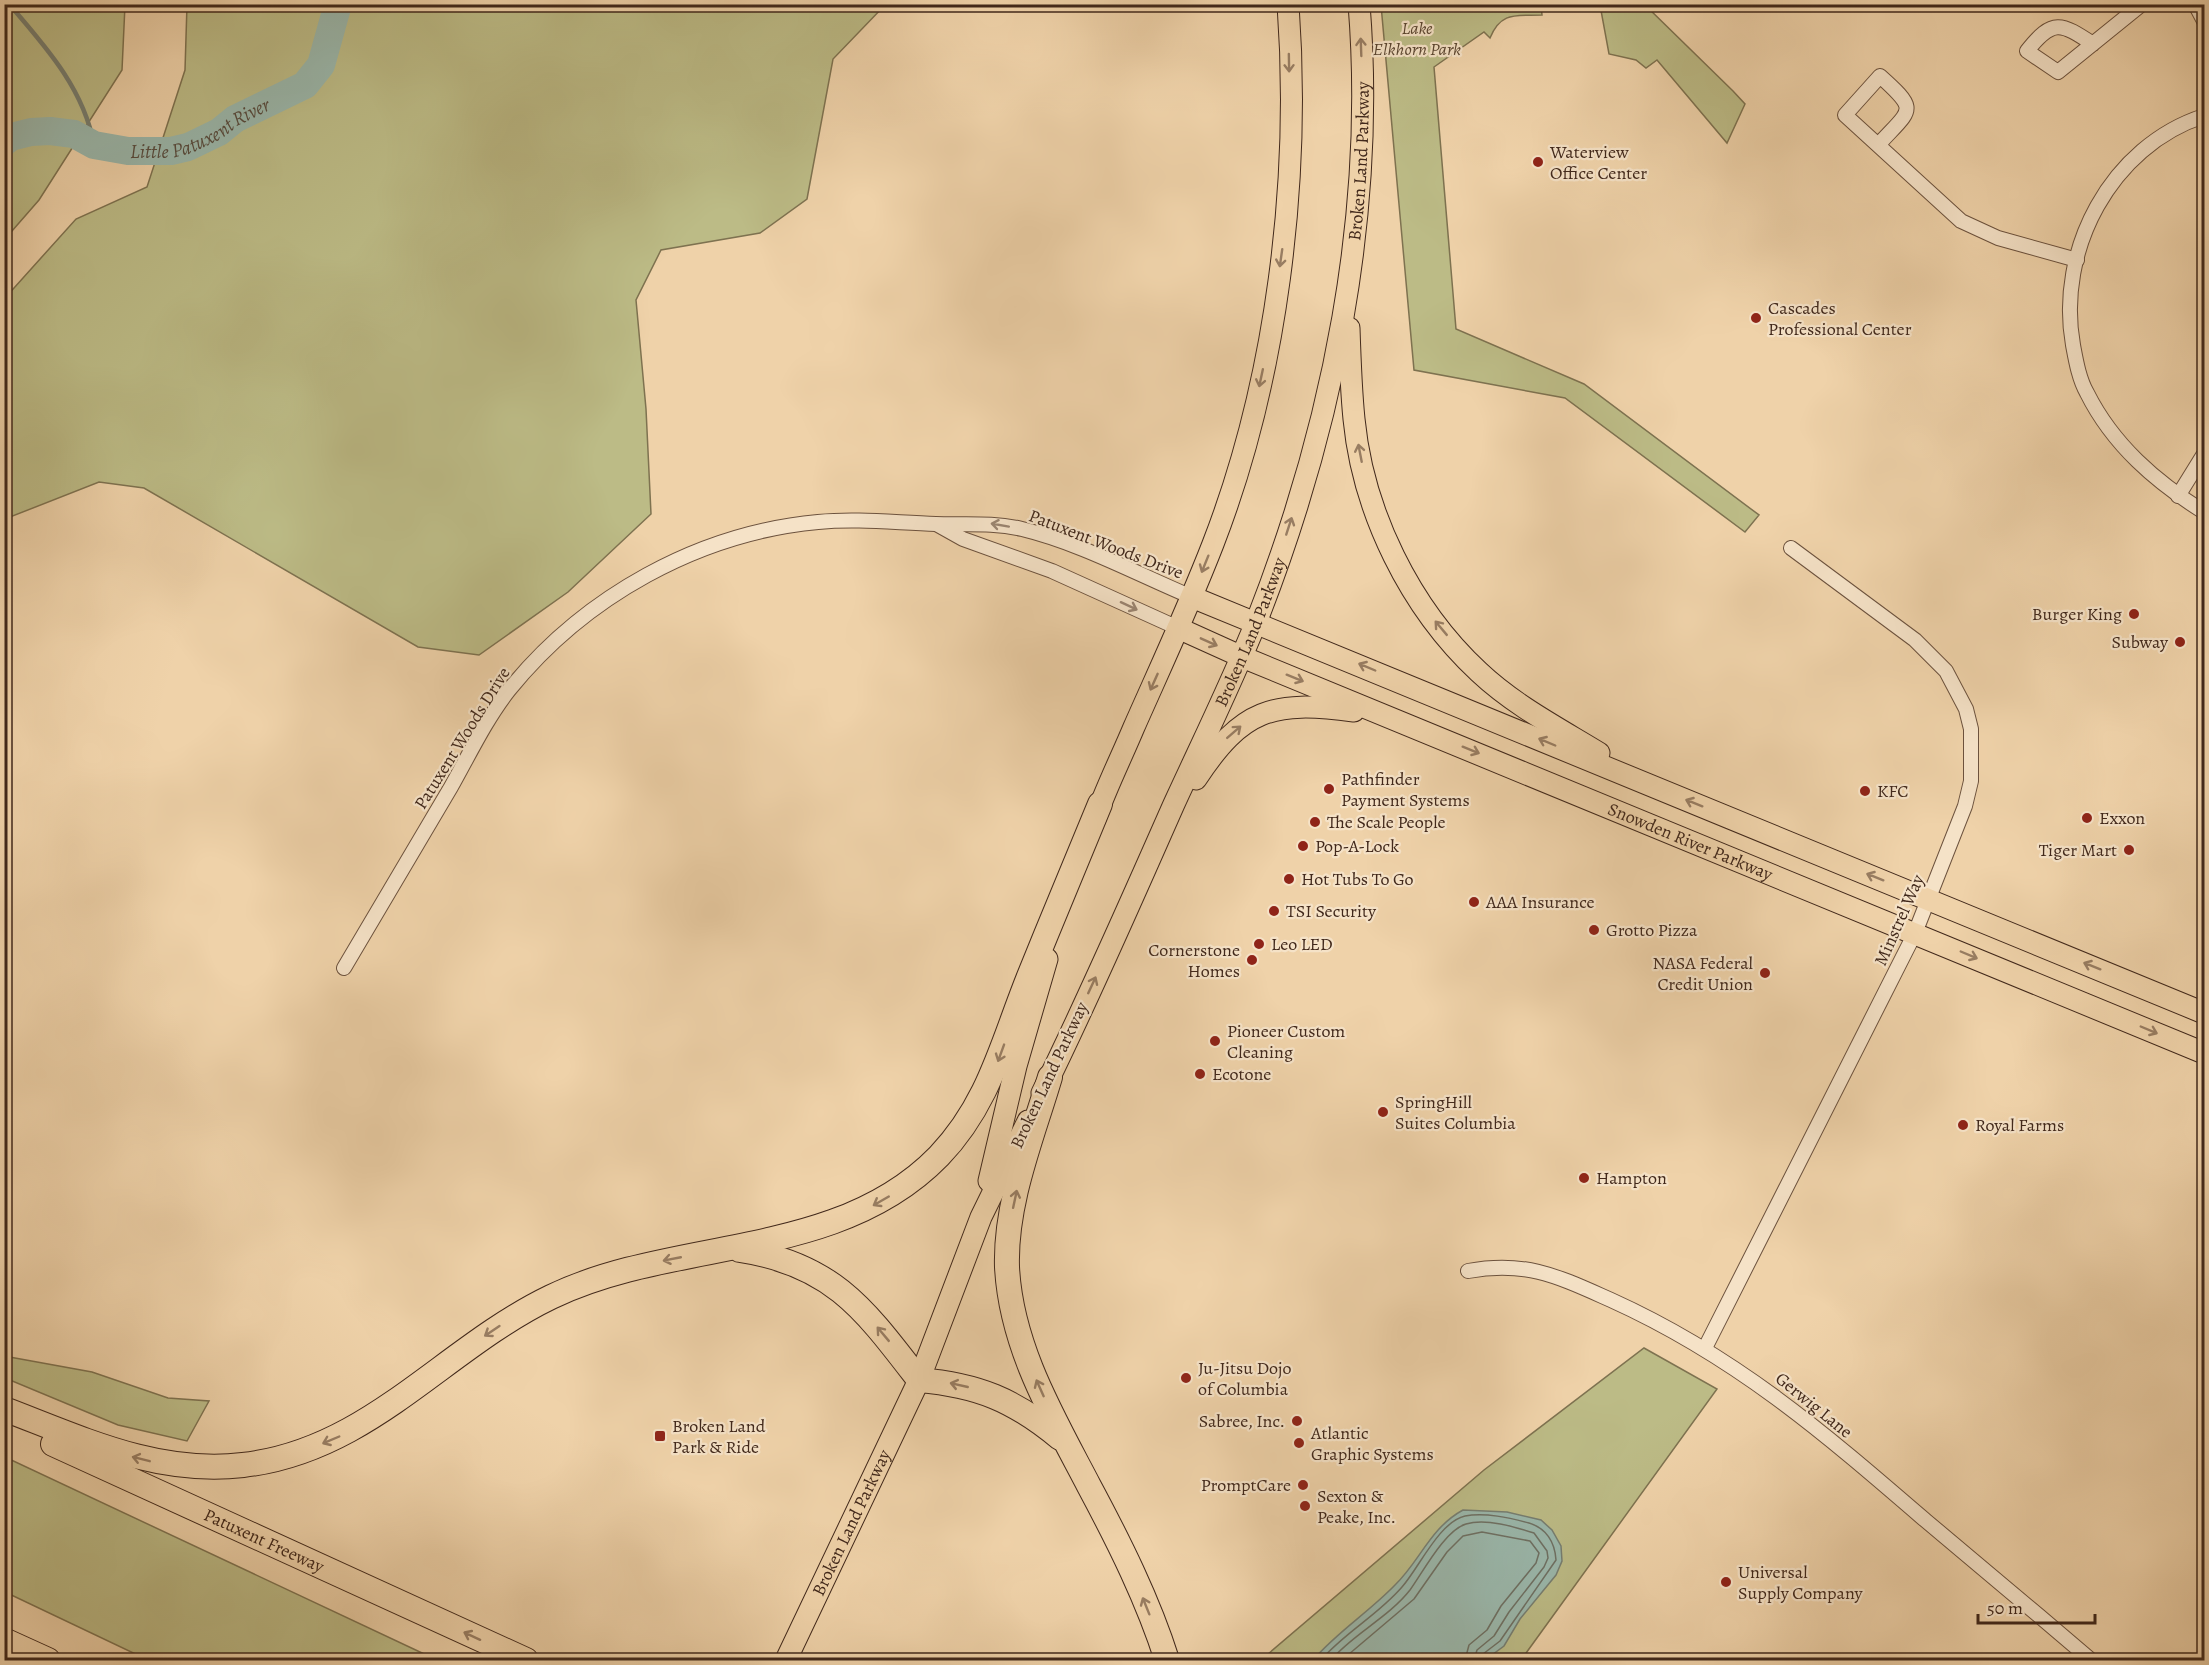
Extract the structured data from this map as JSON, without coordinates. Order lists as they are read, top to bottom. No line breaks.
{"streets":{"highway":["Patuxent Freeway"],"main road":["Broken Land Parkway","Snowden River Parkway"],"street":["Patuxent Woods Drive","Minstrel Way","Gerwig Lane"]},"crossings":[["Broken Land Parkway","Patuxent Woods Drive"],["Broken Land Parkway","Snowden River Parkway"],["Patuxent Woods Drive","Snowden River Parkway"],["Snowden River Parkway","Minstrel Way"],["Minstrel Way","Gerwig Lane"]],"one_way":["Patuxent Freeway"],"water":["Little Patuxent River"],"parks":["Lake Elkhorn Park"],"places":{"other":["Waterview Office Center","Cascades Professional Center","Burger King","Subway","Pathfinder Payment Systems","KFC","Exxon","The Scale People","Pop-A-Lock","Tiger Mart","Hot Tubs To Go","AAA Insurance","TSI Security","Grotto Pizza","Leo LED","Cornerstone Homes","NASA Federal Credit Union","Pioneer Custom Cleaning","Ecotone","SpringHill Suites Columbia","Royal Farms","Hampton","Ju-Jitsu Dojo of Columbia","Sabree, Inc.","Atlantic Graphic Systems","PromptCare","Sexton & Peake, Inc.","Universal Supply Company"],"transit":["Broken Land Park & Ride"]},"scale_bar":"50 m"}
